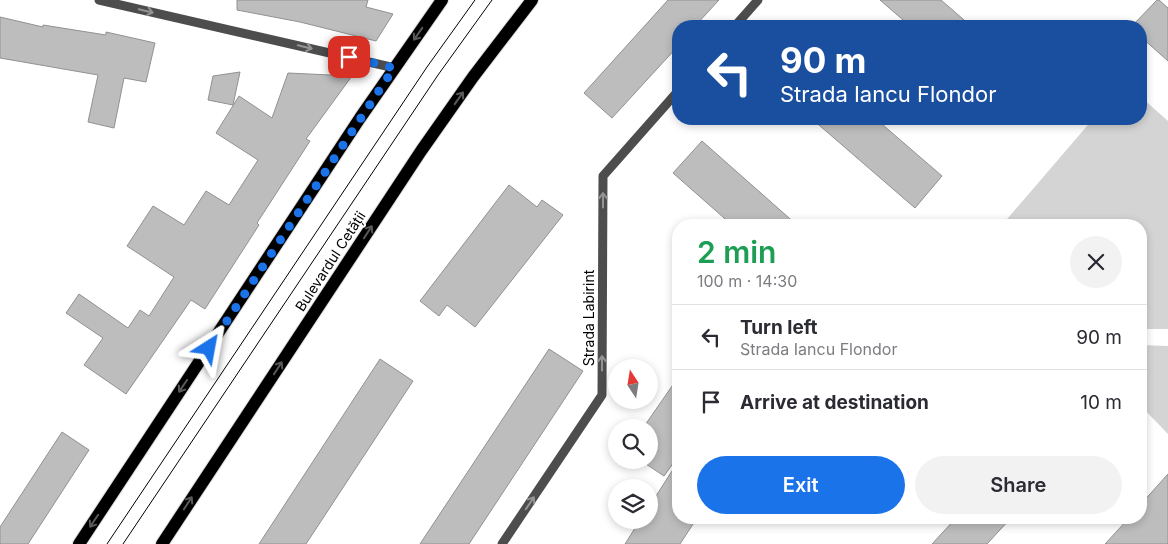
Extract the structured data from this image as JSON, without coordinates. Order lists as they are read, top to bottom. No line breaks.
{"streets":{"main road":["Bulevardul Cetății"],"street":["Strada Labirint"]},"one_way":["Strada Labirint"],"north":"top","page":{"turn":["90 m","Strada Iancu Flondor"],"heading":["2 min","100 m · 14:30"],"list":[{"name":"Turn left","note":"Strada Iancu Flondor","value":"90 m"},{"name":"Arrive at destination","value":"10 m"}],"buttons":["Exit","Share"]}}
